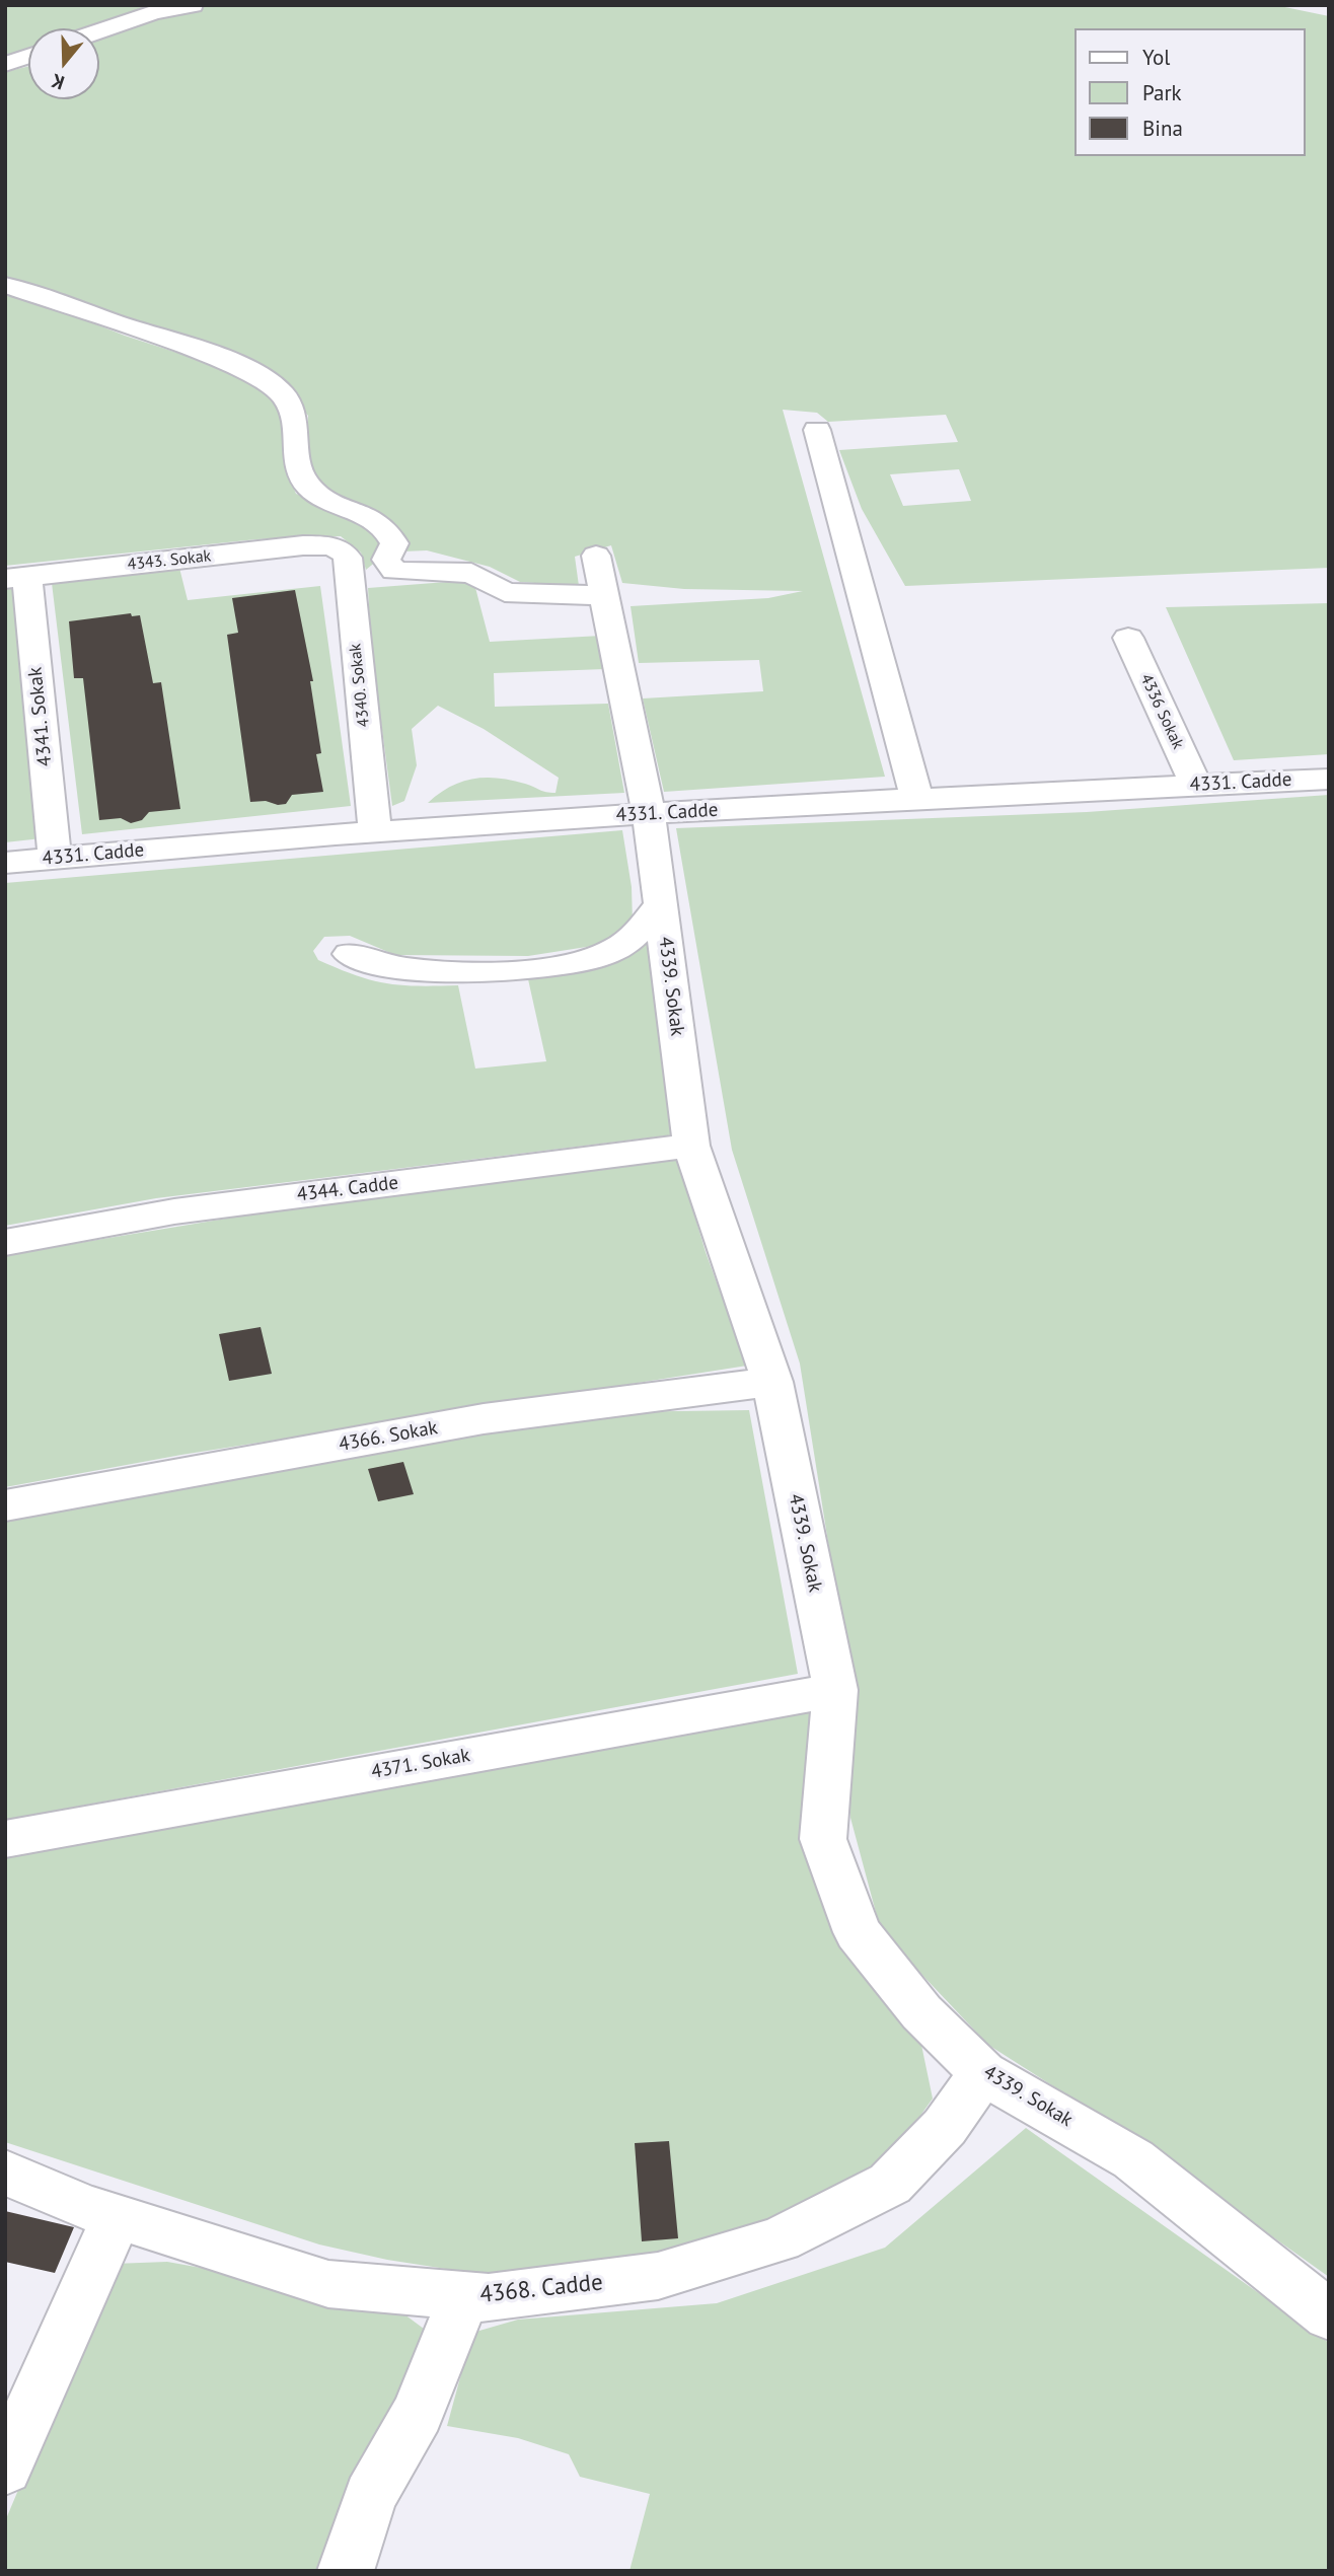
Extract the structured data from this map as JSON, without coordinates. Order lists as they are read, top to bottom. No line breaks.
{"streets":{"street":["4343. Sokak","4340. Sokak","4336 Sokak","4341. Sokak","4331. Cadde","4339. Sokak","4344. Cadde","4366. Sokak","4371. Sokak","4368. Cadde"]},"crossings":[["4343. Sokak","4340. Sokak"],["4343. Sokak","4341. Sokak"],["4340. Sokak","4331. Cadde"],["4336 Sokak","4331. Cadde"],["4341. Sokak","4331. Cadde"],["4331. Cadde","4339. Sokak"],["4339. Sokak","4344. Cadde"],["4339. Sokak","4366. Sokak"],["4339. Sokak","4371. Sokak"],["4339. Sokak","4368. Cadde"]],"legend":["Yol","Park","Bina"],"north":"bottom"}
